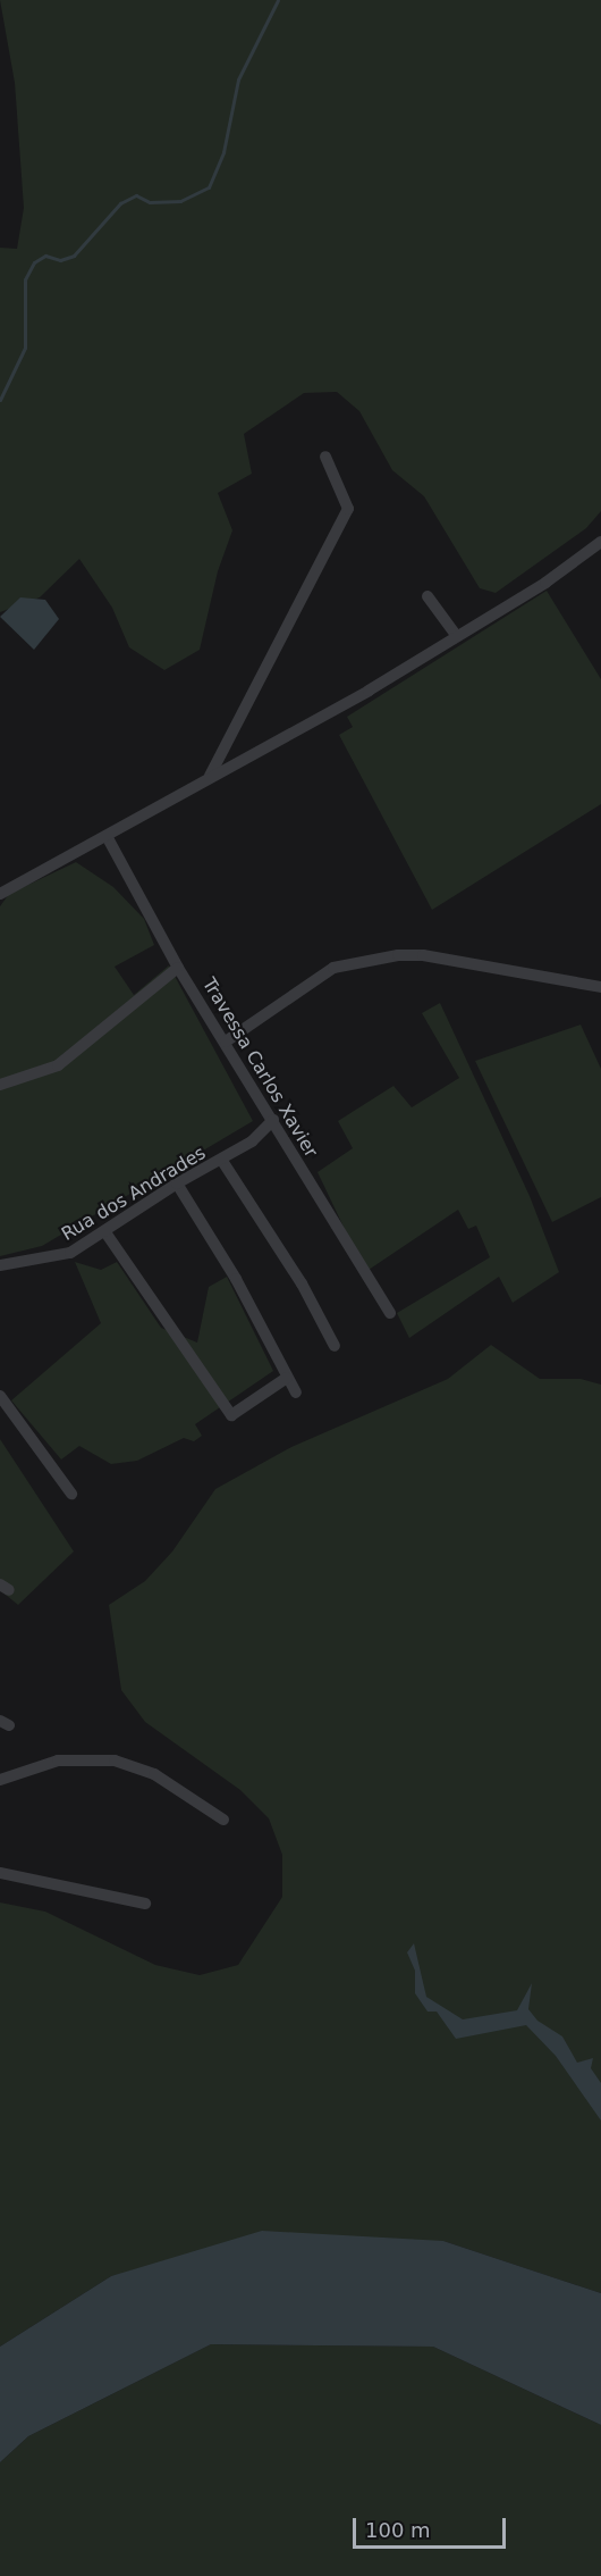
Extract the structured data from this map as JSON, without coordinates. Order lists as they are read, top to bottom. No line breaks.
{"streets":{"street":["Travessa Carlos Xavier","Rua dos Andrades"]},"crossings":[["Travessa Carlos Xavier","Rua dos Andrades"]],"scale_bar":"100 m"}
